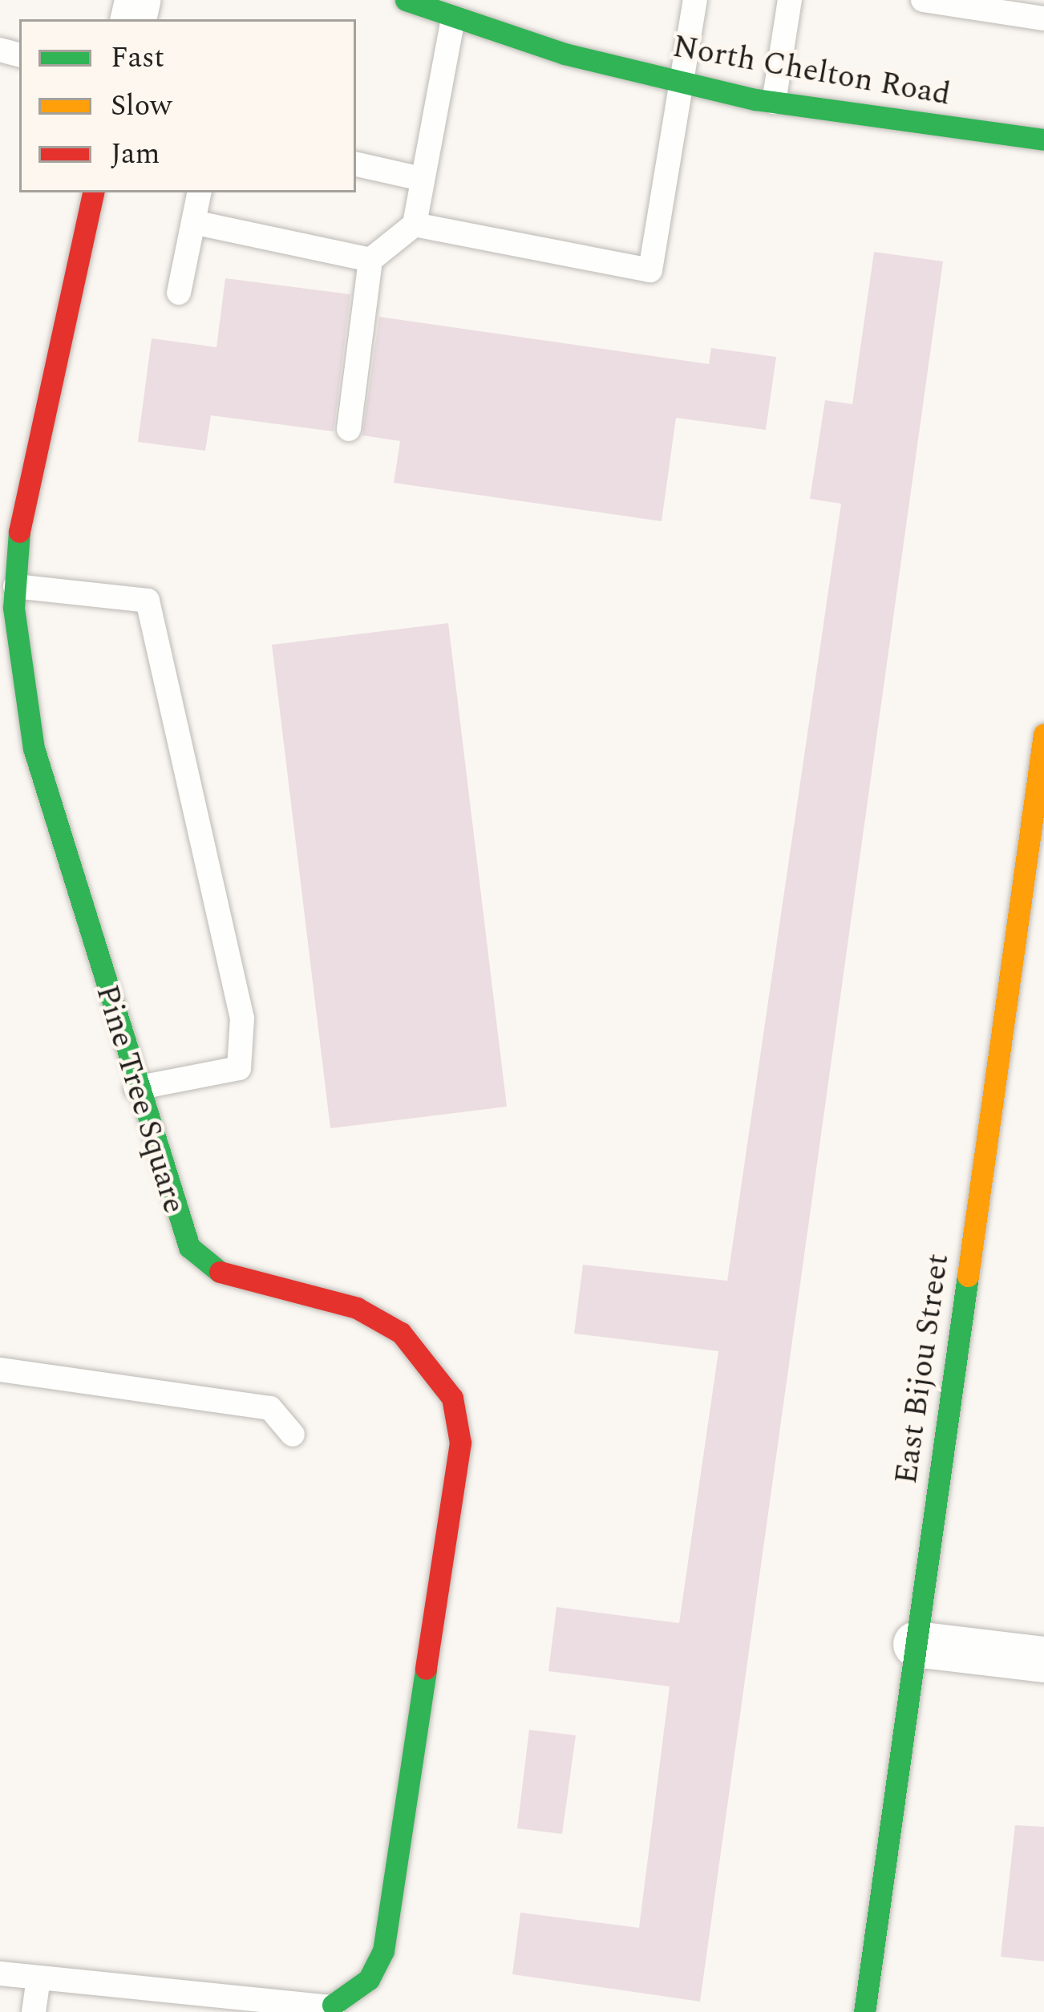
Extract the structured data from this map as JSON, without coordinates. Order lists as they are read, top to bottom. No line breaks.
{"streets":{"street":["North Chelton Road","Pine Tree Square","East Bijou Street"]},"legend":["Fast","Slow","Jam"]}
